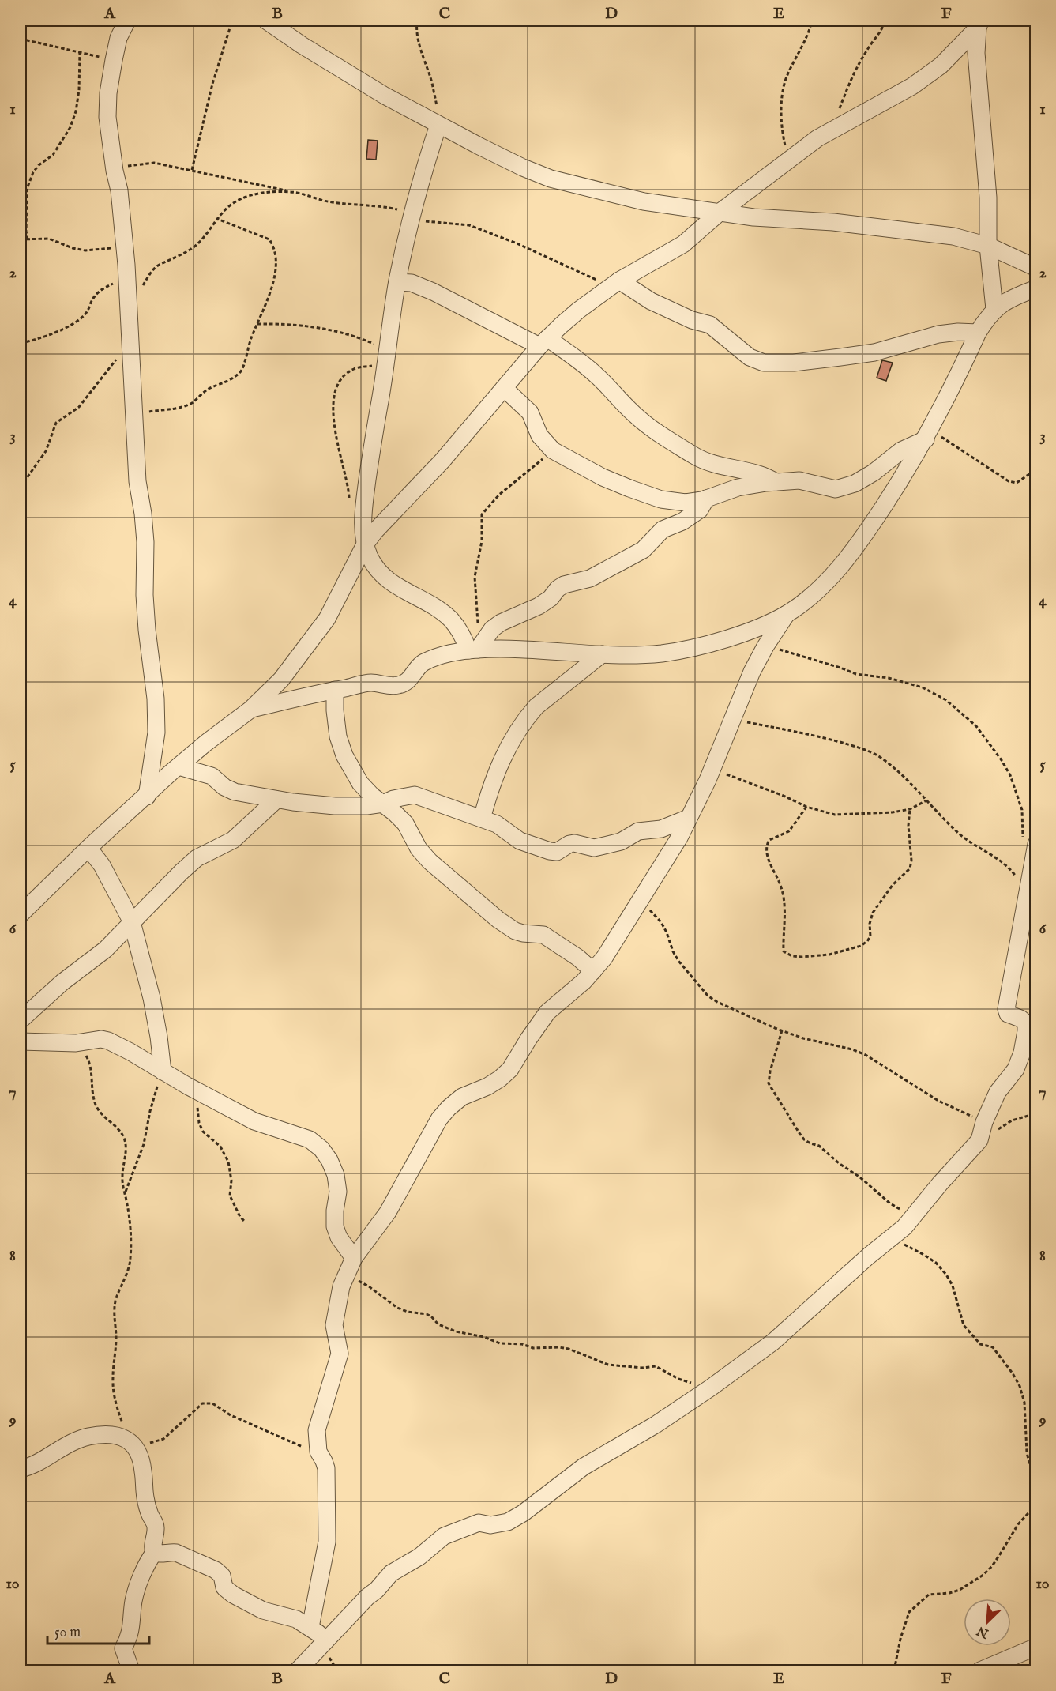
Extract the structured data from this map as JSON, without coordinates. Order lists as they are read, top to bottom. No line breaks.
{"scale_bar":"50 m","north":"bottom left","grid":{"columns":["A","B","C","D","E","F"],"rows":["1","2","3","4","5","6","7","8","9","10"]}}
